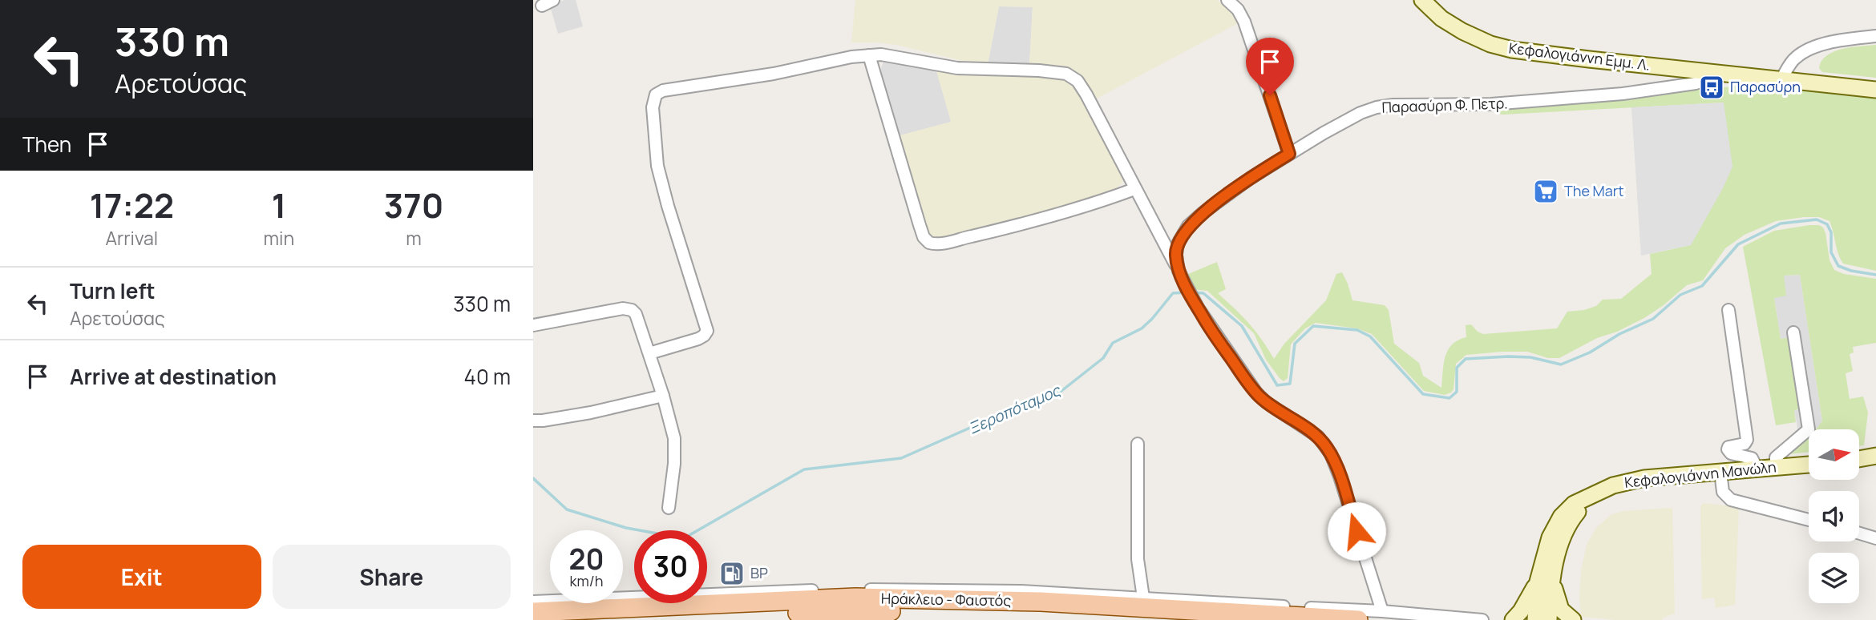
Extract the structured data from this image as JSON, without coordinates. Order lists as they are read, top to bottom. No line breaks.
{"streets":{"main road":["Κεφαλογιάννη Εμμ. Λ.","Κεφαλογιάννη Μανώλη","Ηράκλειο - Φαιστός"],"street":["Παρασύρη Φ. Πετρ."]},"crossings":[["Κεφαλογιάννη Εμμ. Λ.","Παρασύρη Φ. Πετρ."]],"water":["Ξεροπόταμος"],"places":{"bus stop":["Παρασύρη"],"supermarket":["The Mart"],"fuel station":["BP"]},"north":"right","page":{"turn":["330 m","Αρετούσας"],"then":"Then","eta":["17:22","Arrival","1","min","370","m"],"list":[{"name":"Turn left","note":"Αρετούσας","value":"330 m"},{"name":"Arrive at destination","value":"40 m"}],"speed":"20 km/h","limit":"30","buttons":["Exit","Share"]}}
